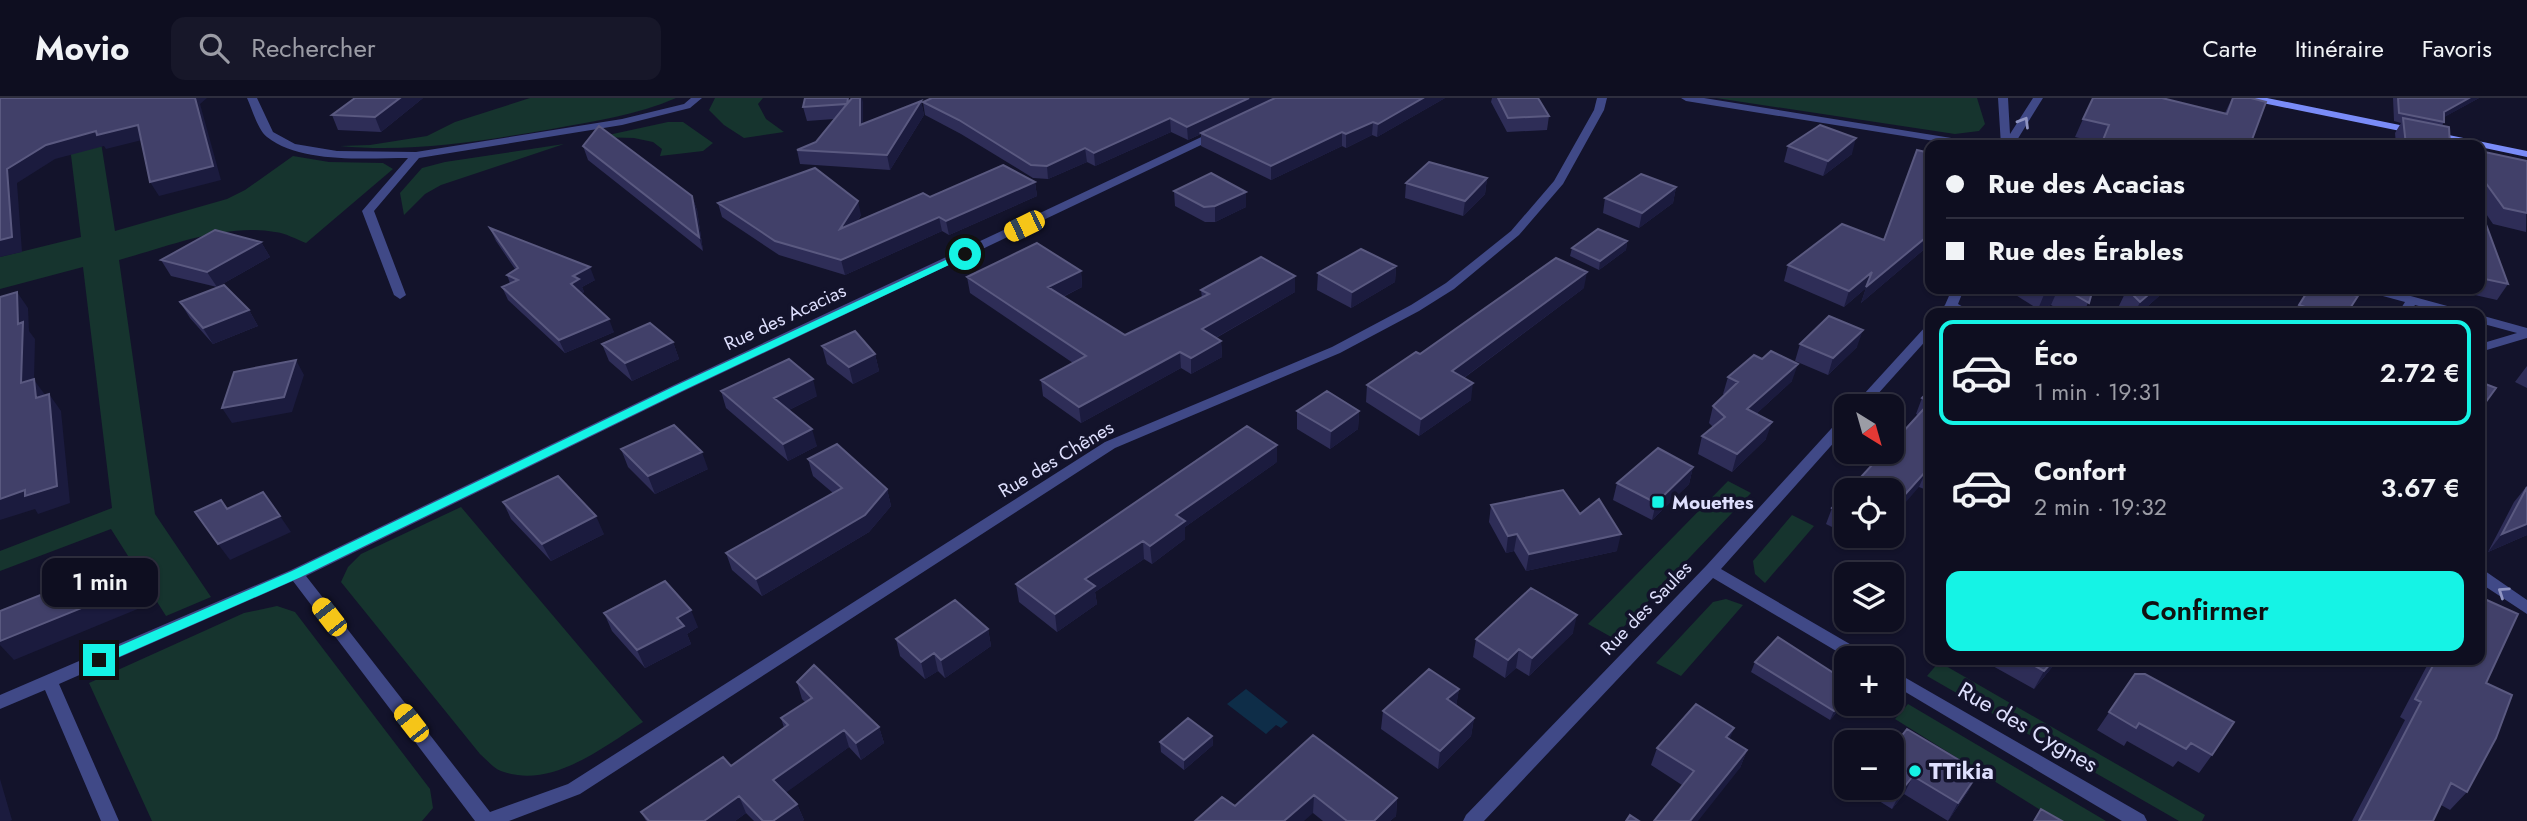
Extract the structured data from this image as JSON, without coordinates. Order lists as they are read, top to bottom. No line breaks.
{"streets":{"street":["Rue des Acacias","Rue des Chênes","Rue des Saules","Rue des Cygnes"]},"places":{"transit":["Mouettes"],"other":["TTikia"]},"north":"bottom right","page":{"header":"Movio","search":"Rechercher","nav":["Carte","Itinéraire","Favoris"],"banner":["Rue des Acacias","Rue des Érables"],"list":[{"name":"Éco","note":"1 min · 19:31","value":"2.72 €"},{"name":"Confort","note":"2 min · 19:32","value":"3.67 €"}],"map_buttons":["+","−"],"buttons":"Confirmer","bubble":"1 min"}}
